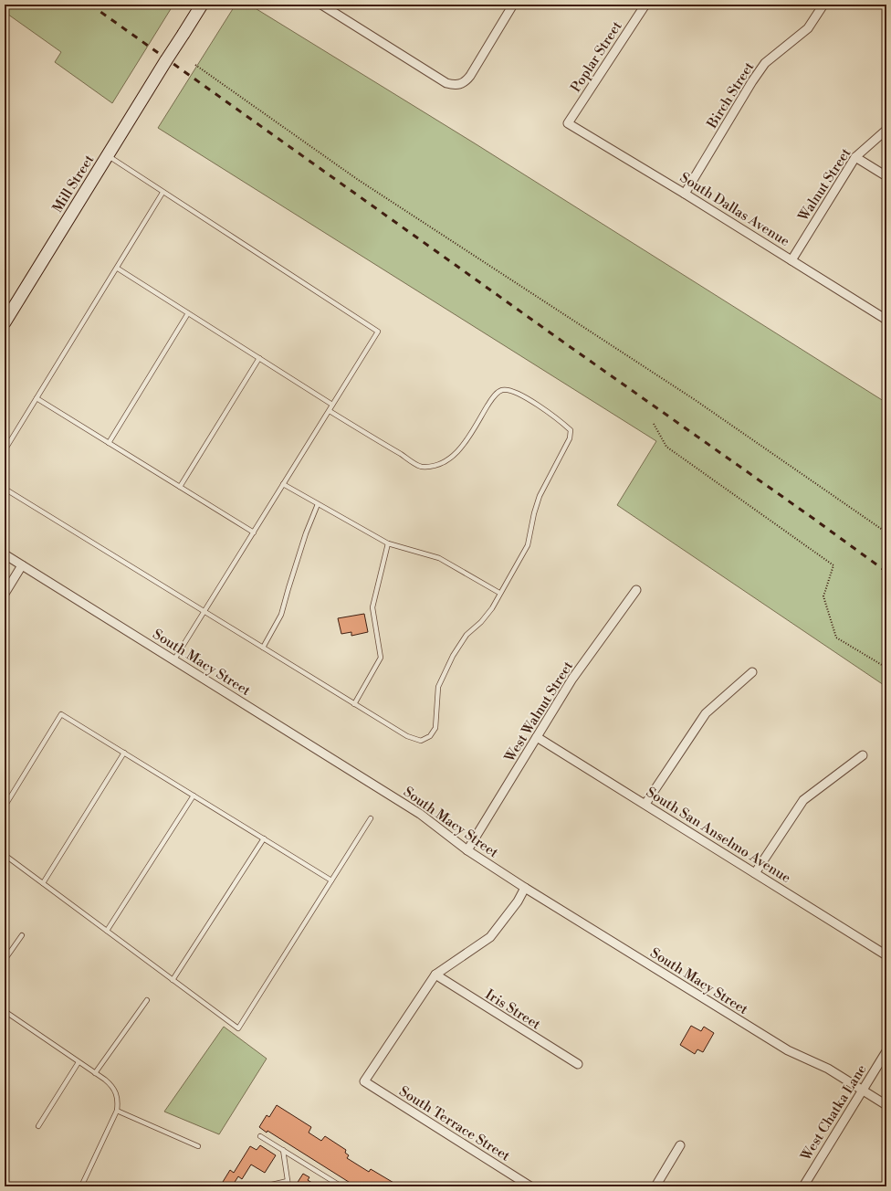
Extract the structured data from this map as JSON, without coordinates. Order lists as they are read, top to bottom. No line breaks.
{"streets":{"main road":["Mill Street"],"street":["Poplar Street","Birch Street","Walnut Street","South Dallas Avenue","South Macy Street","West Walnut Street","South San Anselmo Avenue","Iris Street","West Chatka Lane","South Terrace Street"]},"crossings":[["Poplar Street","South Dallas Avenue"],["Birch Street","South Dallas Avenue"],["Walnut Street","South Dallas Avenue"],["South Macy Street","West Walnut Street"],["South Macy Street","West Chatka Lane"],["West Walnut Street","South San Anselmo Avenue"],["Iris Street","South Terrace Street"]]}
